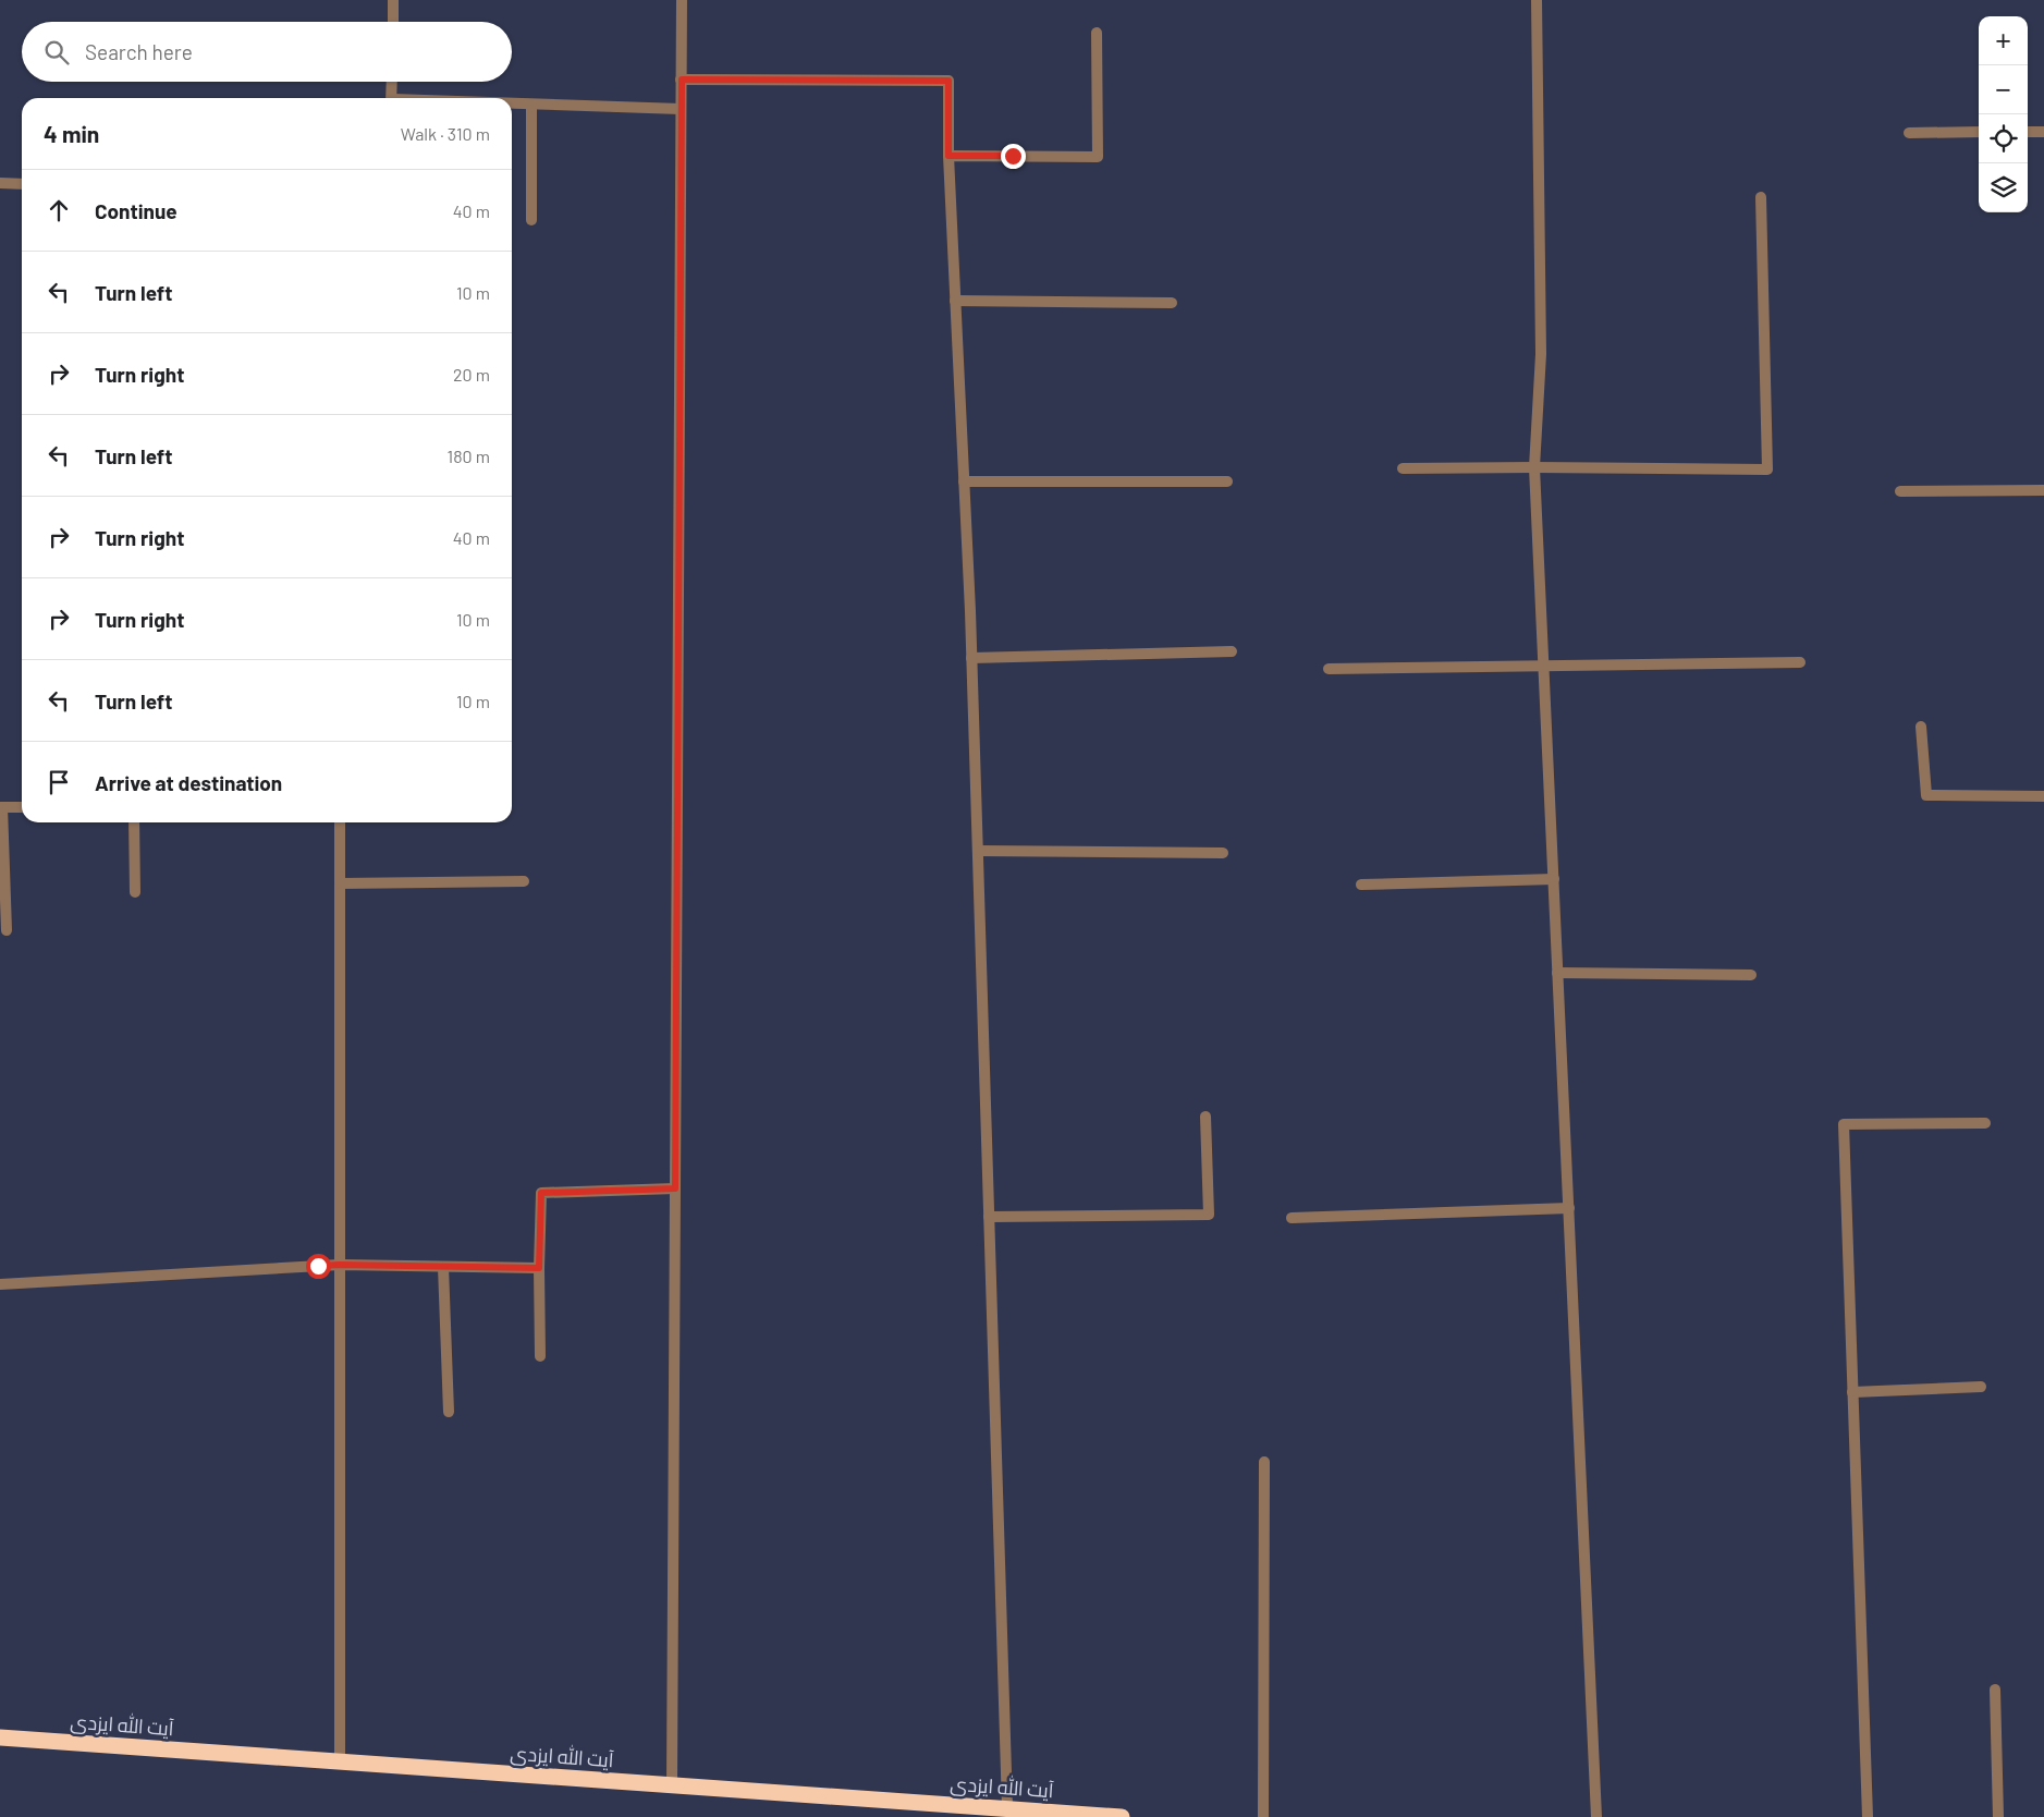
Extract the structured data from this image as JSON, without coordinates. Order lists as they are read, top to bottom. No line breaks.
{"streets":{"highway":["آیت الله ایزدی"]},"page":{"map_buttons":["+","−"],"search":"Search here","heading":["4 min","Walk · 310 m"],"list":[["Continue","40 m"],["Turn left","10 m"],["Turn right","20 m"],["Turn left","180 m"],["Turn right","40 m"],["Turn right","10 m"],["Turn left","10 m"],"Arrive at destination"]}}
